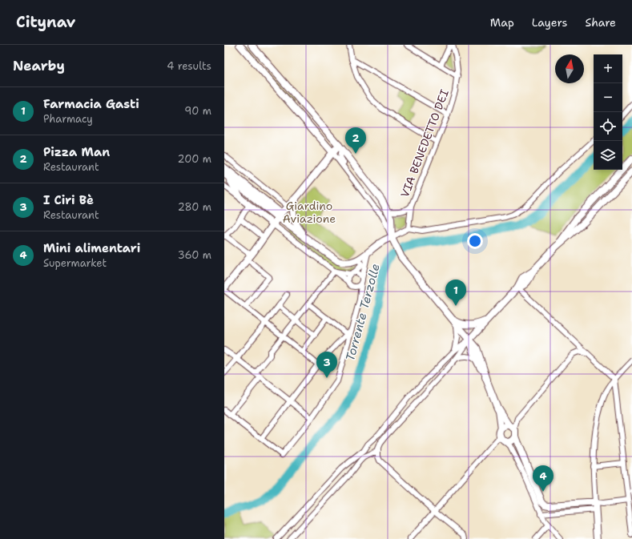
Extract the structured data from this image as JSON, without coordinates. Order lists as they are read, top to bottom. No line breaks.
{"streets":{"street":["VIA BENEDETTO DEI"]},"water":["Torrente Terzolle"],"parks":["Giardino Aviazione"],"north":"top","page":{"header":"Citynav","nav":["Map","Layers","Share"],"heading":["Nearby","4 results"],"map_buttons":["+","−"],"list":[{"mark":"1","name":"Farmacia Gasti","note":"Pharmacy","value":"90 m"},{"mark":"2","name":"Pizza Man","note":"Restaurant","value":"200 m"},{"mark":"3","name":"I Ciri Bè","note":"Restaurant","value":"280 m"},{"mark":"4","name":"Mini alimentari","note":"Supermarket","value":"360 m"}],"pins":["2","1","3","4"]}}
